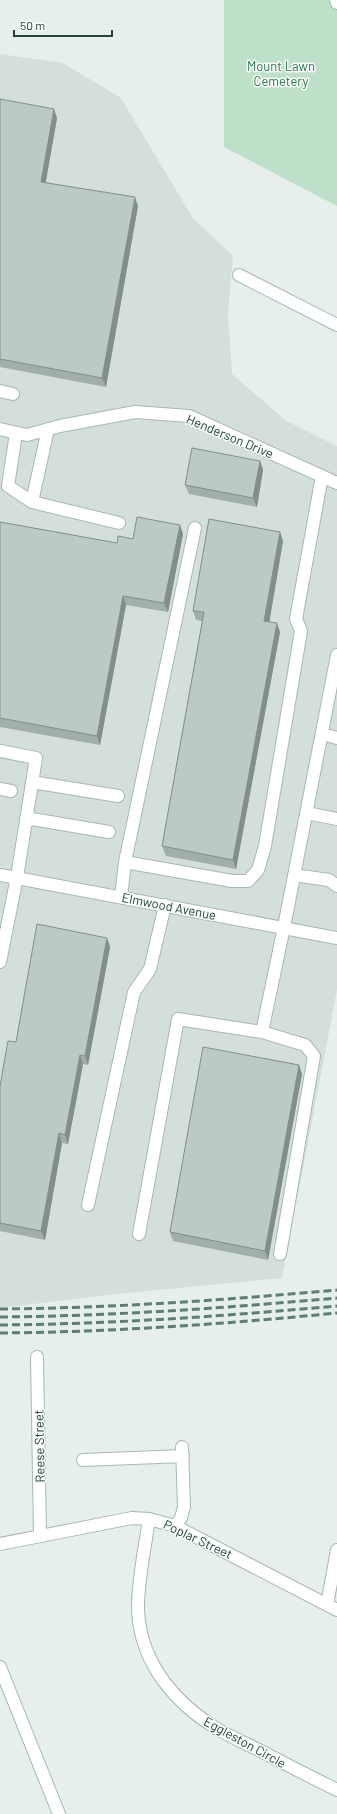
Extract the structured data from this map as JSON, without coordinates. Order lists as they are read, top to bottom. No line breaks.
{"streets":{"street":["Henderson Drive","Elmwood Avenue","Reese Street","Poplar Street","Eggleston Circle"]},"crossings":[["Reese Street","Poplar Street"],["Poplar Street","Eggleston Circle"]],"parks":["Mount Lawn Cemetery"],"scale_bar":"50 m"}
